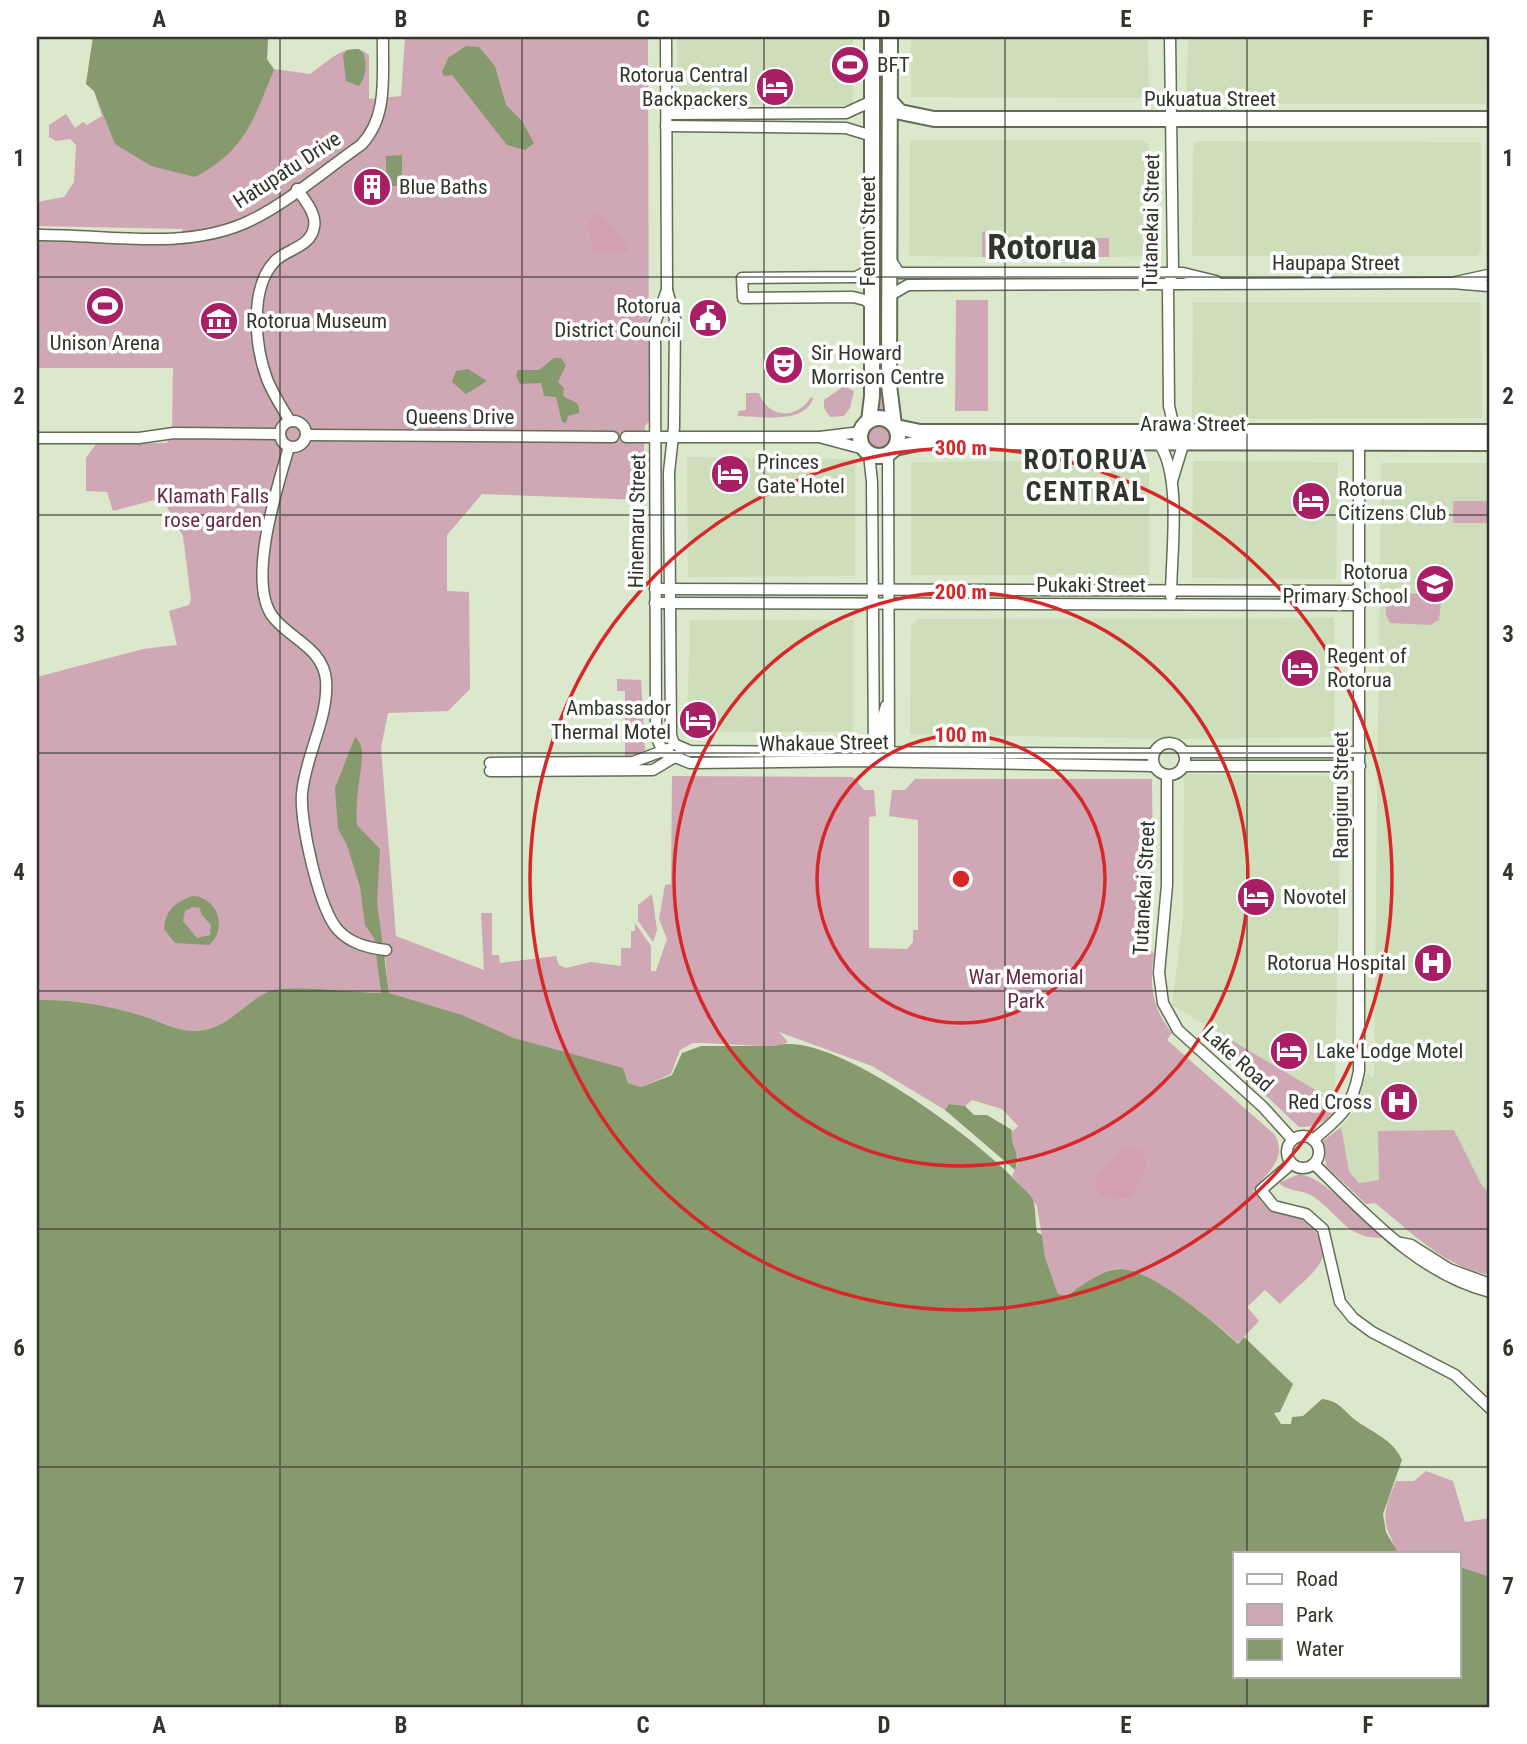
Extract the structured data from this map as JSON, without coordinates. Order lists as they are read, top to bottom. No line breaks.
{"streets":{"main road":["Pukuatua Street","Fenton Street","Arawa Street"],"street":["Hatupatu Drive","Tutanekai Street","Haupapa Street","Queens Drive","Hinemaru Street","Pukaki Street","Whakaue Street","Rangiuru Street","Lake Road"]},"crossings":[["Pukuatua Street","Tutanekai Street"],["Pukuatua Street","Fenton Street"],["Pukuatua Street","Hinemaru Street"],["Tutanekai Street","Haupapa Street"],["Tutanekai Street","Arawa Street"],["Tutanekai Street","Whakaue Street"],["Tutanekai Street","Lake Road"],["Fenton Street","Haupapa Street"],["Fenton Street","Arawa Street"],["Arawa Street","Rangiuru Street"],["Hinemaru Street","Pukaki Street"],["Hinemaru Street","Whakaue Street"],["Pukaki Street","Rangiuru Street"],["Rangiuru Street","Lake Road"]],"districts":["Rotorua","ROTORUA CENTRAL"],"parks":["Klamath Falls rose garden","War Memorial Park"],"places":{"sports":["BFT","Unison Arena"],"hotel":["Rotorua Central Backpackers","Princes Gate Hotel","Rotorua Citizens Club","Regent of Rotorua","Ambassador Thermal Motel","Novotel","Lake Lodge Motel"],"building":["Blue Baths"],"public building":["Rotorua District Council"],"museum":["Rotorua Museum"],"theatre":["Sir Howard Morrison Centre"],"school or university":["Rotorua Primary School"],"hospital":["Rotorua Hospital","Red Cross"]},"legend":["Road","Park","Water"],"grid":{"columns":["A","B","C","D","E","F"],"rows":["1","2","3","4","5","6","7"]},"rings":["300 m","200 m","100 m"]}
